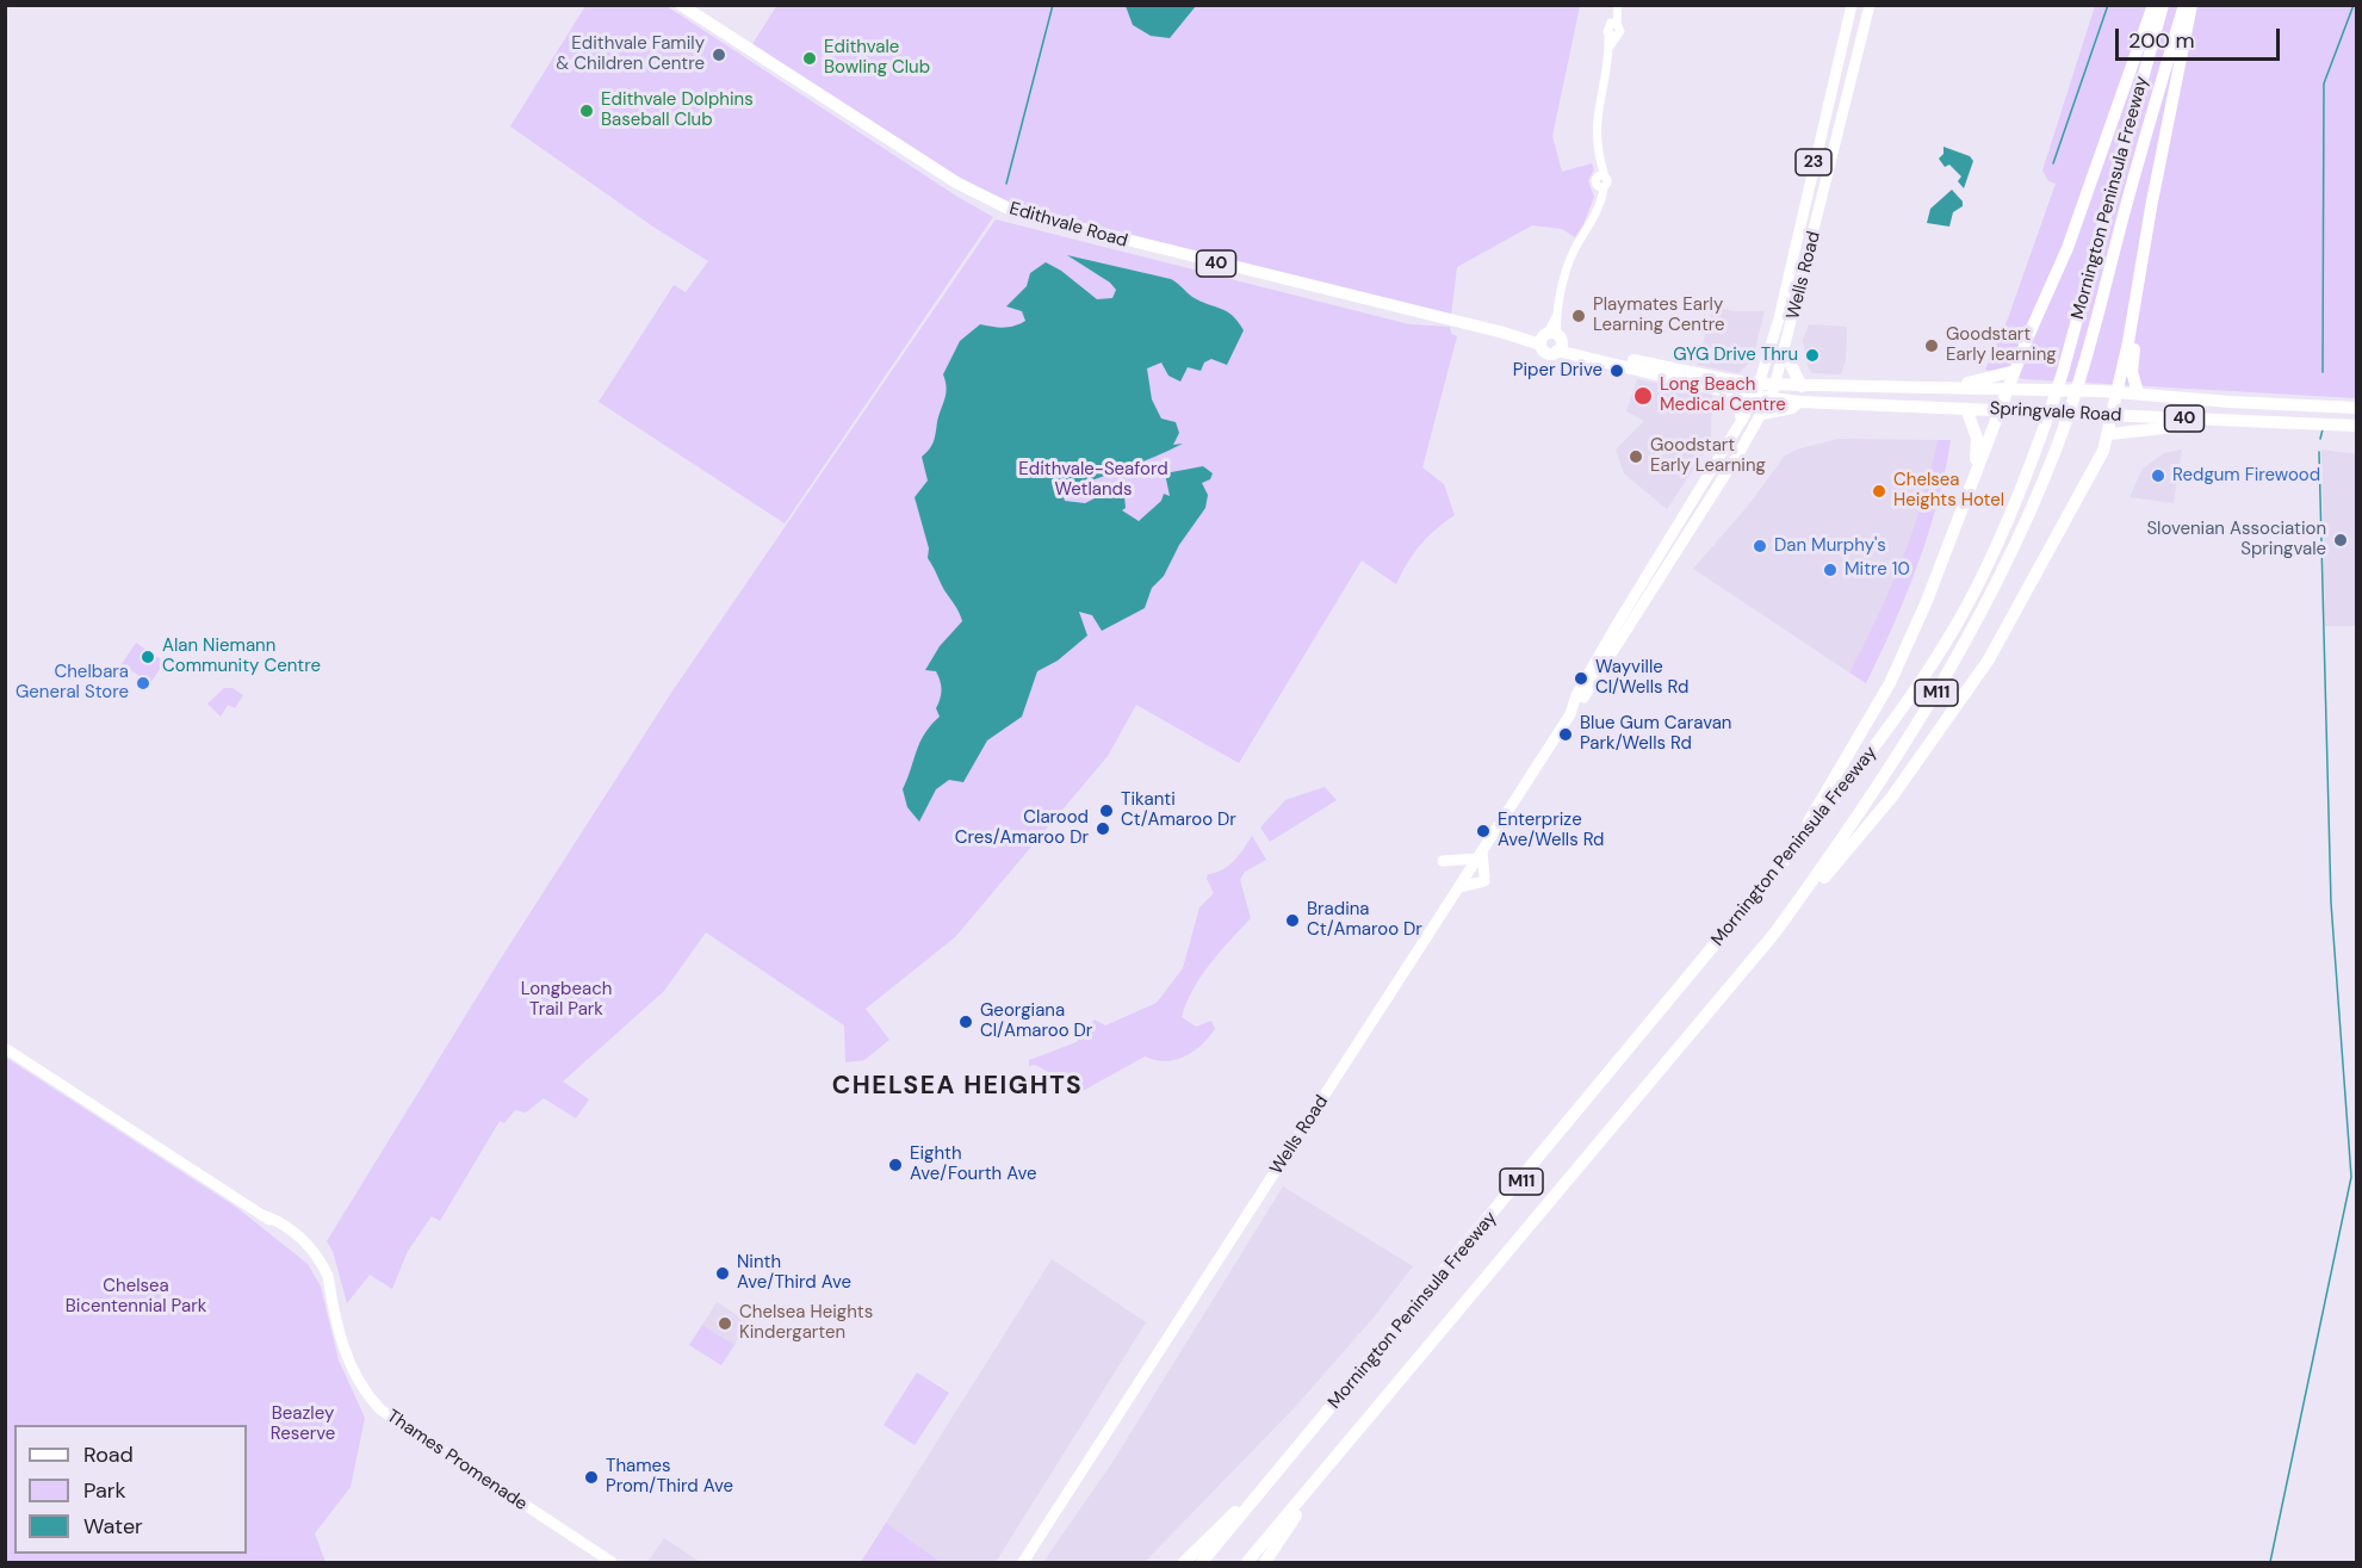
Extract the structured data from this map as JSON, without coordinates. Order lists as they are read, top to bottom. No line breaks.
{"streets":{"highway":["Mornington Peninsula Freeway","Edithvale Road","40","Springvale Road","M11"],"main road":["23","Wells Road","Thames Promenade"]},"crossings":[["Edithvale Road","Wells Road"],["Edithvale Road","Springvale Road"],["Wells Road","Springvale Road"]],"districts":["CHELSEA HEIGHTS"],"parks":["Edithvale-Seaford Wetlands","Longbeach Trail Park","Chelsea Bicentennial Park","Beazley Reserve"],"places":["Edithvale Family & Children Centre","Edithvale Bowling Club","Edithvale Dolphins Baseball Club","Playmates Early Learning Centre","Goodstart Early learning","GYG Drive Thru","Piper Drive","Long Beach Medical Centre","Goodstart Early Learning","Redgum Firewood","Chelsea Heights Hotel","Slovenian Association Springvale","Dan Murphy's","Mitre 10","Alan Niemann Community Centre","Wayville Cl/Wells Rd","Chelbara General Store","Blue Gum Caravan Park/Wells Rd","Tikanti Ct/Amaroo Dr","Clarood Cres/Amaroo Dr","Enterprize Ave/Wells Rd","Bradina Ct/Amaroo Dr","Georgiana Cl/Amaroo Dr","Eighth Ave/Fourth Ave","Ninth Ave/Third Ave","Chelsea Heights Kindergarten","Thames Prom/Third Ave"],"legend":["Road","Park","Water"],"scale_bar":"200 m"}
